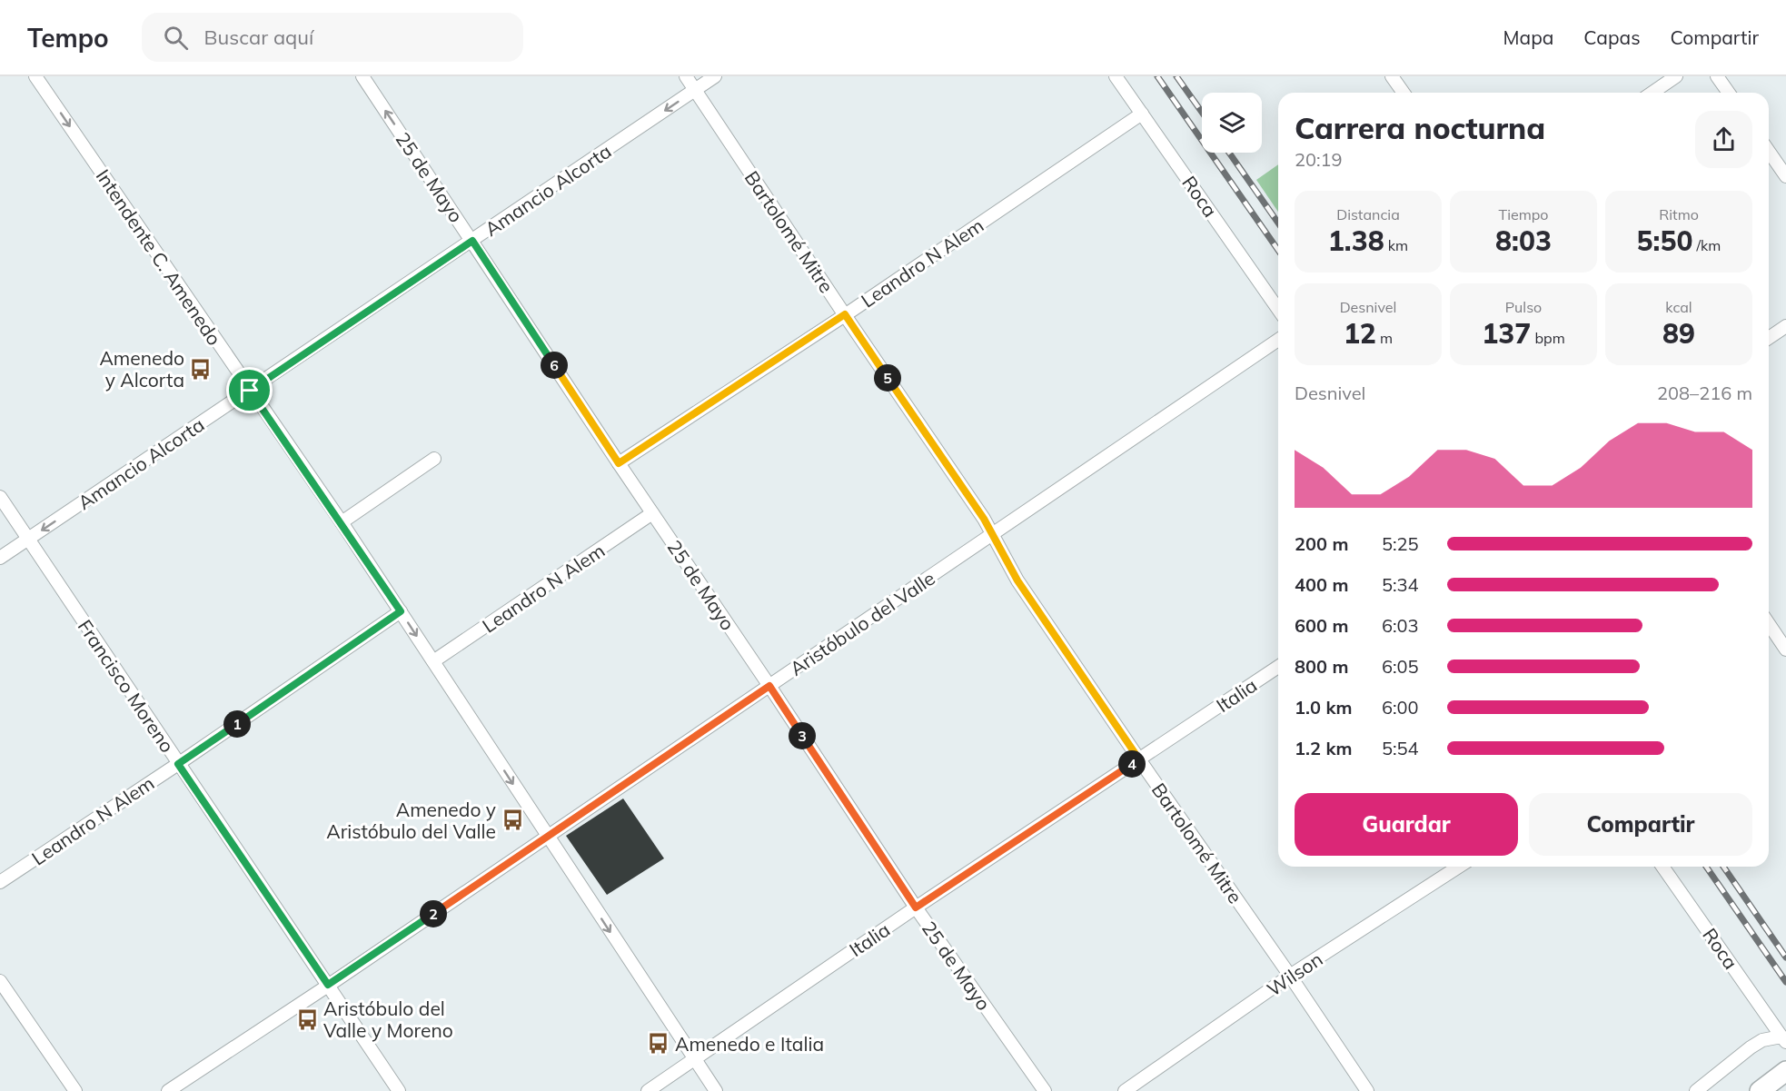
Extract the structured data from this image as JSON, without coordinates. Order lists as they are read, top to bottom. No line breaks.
{"streets":{"street":["25 de Mayo","Amancio Alcorta","Roca","Bartolomé Mitre","Intendente C. Amenedo","Leandro N Alem","Aristóbulo del Valle","Francisco Moreno","Italia","Wilson"]},"crossings":[["25 de Mayo","Amancio Alcorta"],["25 de Mayo","Leandro N Alem"],["25 de Mayo","Aristóbulo del Valle"],["25 de Mayo","Italia"],["Amancio Alcorta","Bartolomé Mitre"],["Amancio Alcorta","Intendente C. Amenedo"],["Amancio Alcorta","Francisco Moreno"],["Roca","Leandro N Alem"],["Bartolomé Mitre","Leandro N Alem"],["Bartolomé Mitre","Aristóbulo del Valle"],["Bartolomé Mitre","Italia"],["Bartolomé Mitre","Wilson"],["Intendente C. Amenedo","Leandro N Alem"],["Intendente C. Amenedo","Aristóbulo del Valle"],["Intendente C. Amenedo","Italia"],["Leandro N Alem","Francisco Moreno"],["Aristóbulo del Valle","Francisco Moreno"]],"one_way":["Amancio Alcorta","Intendente C. Amenedo"],"places":{"bus stop":["Amenedo y Alcorta","Amenedo y Aristóbulo del Valle","Aristóbulo del Valle y Moreno","Amenedo e Italia"]},"page":{"header":"Tempo","search":"Buscar aquí","nav":["Mapa","Capas","Compartir"],"heading":["Carrera nocturna","20:19"],"stats":[["Distancia","1.38 km"],["Tiempo","8:03"],["Ritmo","5:50 /km"],["Desnivel","12 m"],["Pulso","137 bpm"],["kcal","89"]],"pins":["6","5","1","3","4","2"],"chart":["Desnivel","208–216 m"],"list":[{"name":"200 m","note":"5:25"},{"name":"400 m","note":"5:34"},{"name":"600 m","note":"6:03"},{"name":"800 m","note":"6:05"},{"name":"1.0 km","note":"6:00"},{"name":"1.2 km","note":"5:54"}],"buttons":["Guardar","Compartir"]}}
